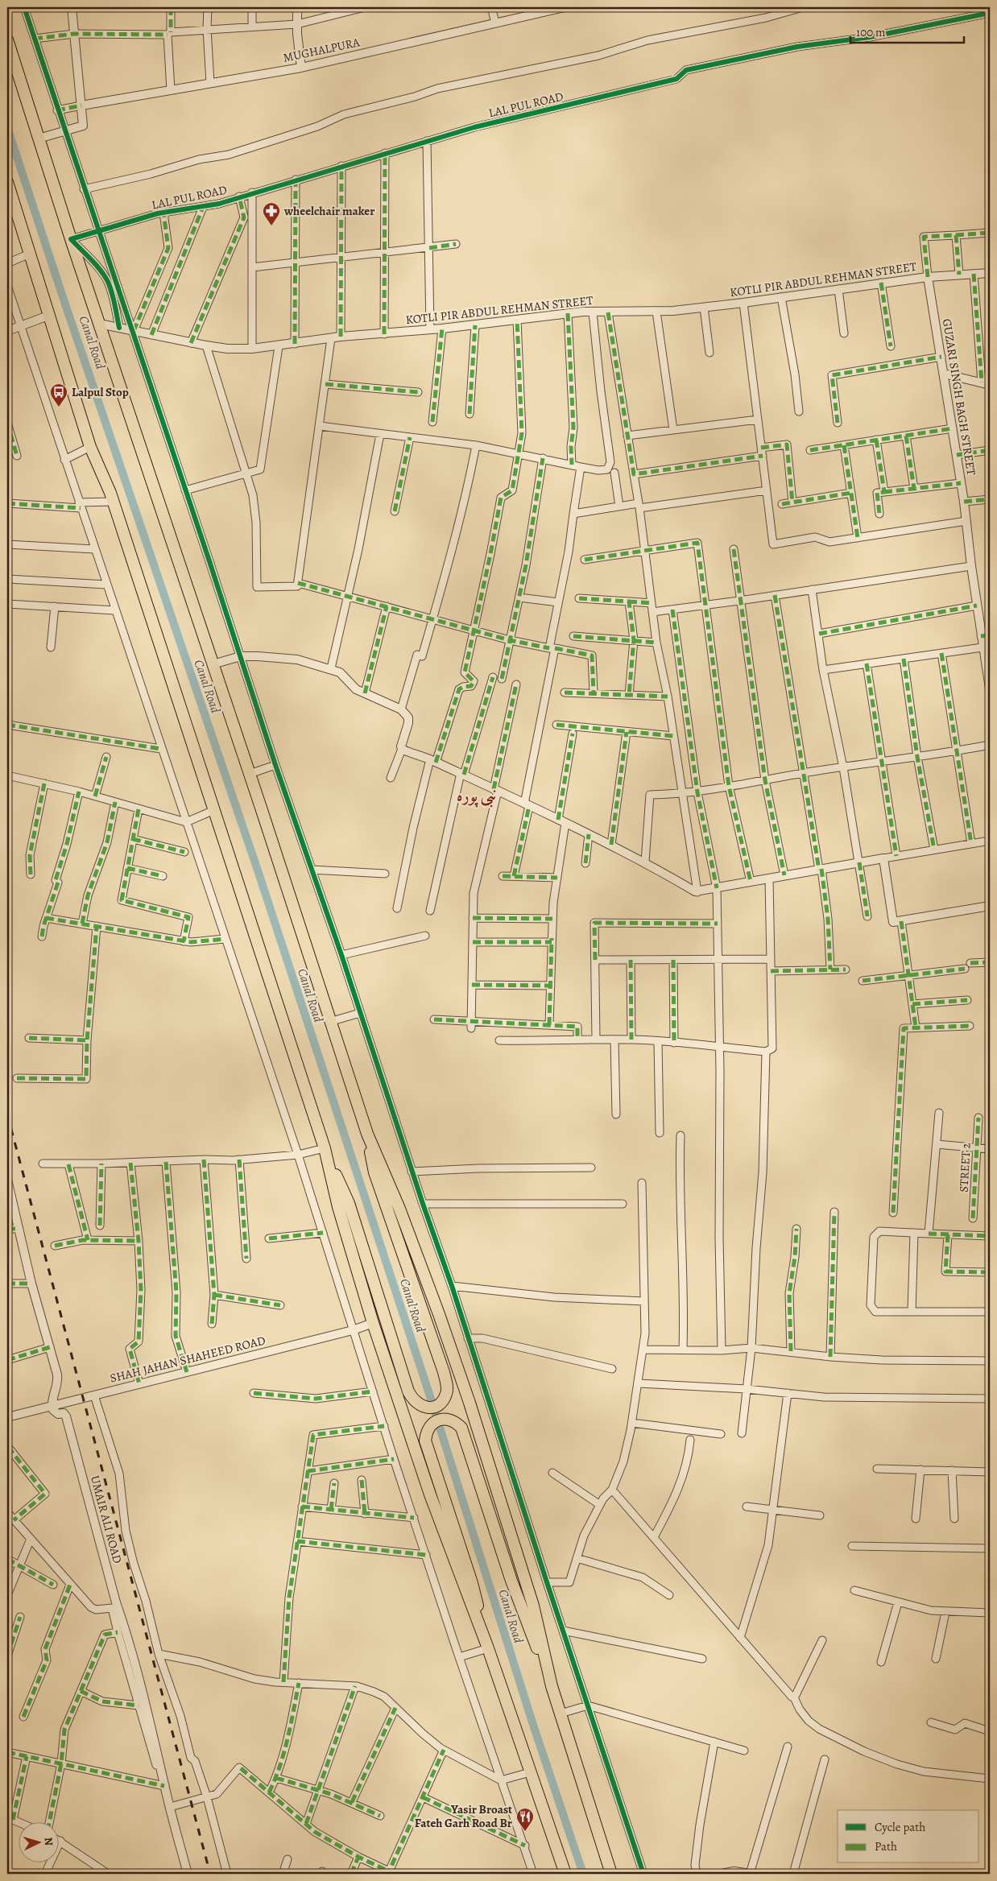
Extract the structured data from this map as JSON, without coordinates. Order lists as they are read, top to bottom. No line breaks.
{"streets":{"street":["MUGHALPURA","LAL PUL ROAD","KOTLI PIR ABDUL REHMAN STREET","GUZARI SINGH BAGH STREET","STREET 2","SHAH JAHAN SHAHEED ROAD","UMAIR ALI ROAD"]},"crossings":[["KOTLI PIR ABDUL REHMAN STREET","GUZARI SINGH BAGH STREET"],["SHAH JAHAN SHAHEED ROAD","UMAIR ALI ROAD"]],"districts":["نبی پورہ"],"water":["Canal Road"],"places":{"pharmacy":["wheelchair maker"],"bus stop":["Lalpul Stop"],"restaurant":["Yasir Broast Fateh Garh Road Br"]},"legend":["Cycle path","Path"],"scale_bar":"100 m","north":"right"}
